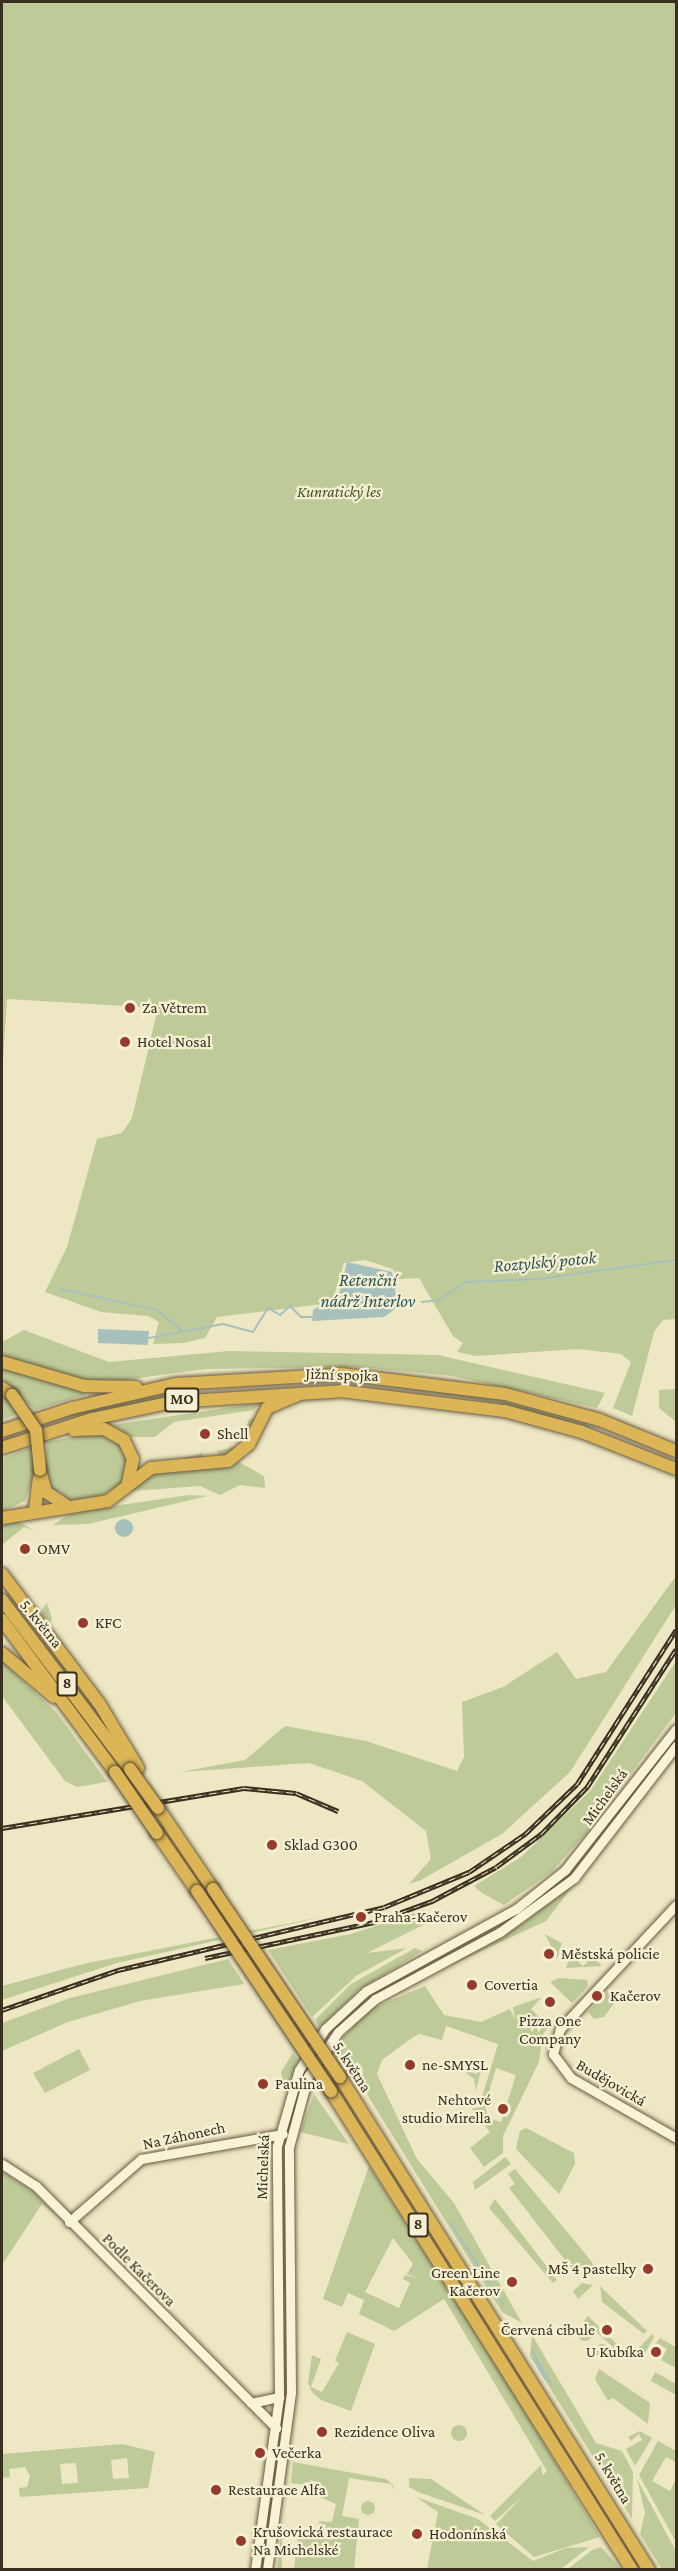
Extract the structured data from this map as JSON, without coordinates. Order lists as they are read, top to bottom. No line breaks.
{"streets":{"highway":["Jižní spojka","MO","5. května","8"],"main road":["Michelská","Budějovická","Na Záhonech","Podle Kačerova"]},"crossings":[["Michelská","Na Záhonech"],["Michelská","Podle Kačerova"],["Na Záhonech","Podle Kačerova"]],"water":["Roztylský potok","Retenční nádrž Interlov"],"parks":["Kunratický les"],"places":["Za Větrem","Hotel Nosal","Shell","OMV","KFC","Sklad G300","Praha-Kačerov","Městská policie","Covertia","Kačerov","Pizza One Company","ne-SMYSL","Paulina","Nehtové studio Mirella","MŠ 4 pastelky","Green Line Kačerov","Červená cibule","U Kubíka","Rezidence Oliva","Večerka","Restaurace Alfa","Hodonínská","Krušovická restaurace Na Michelské"]}
